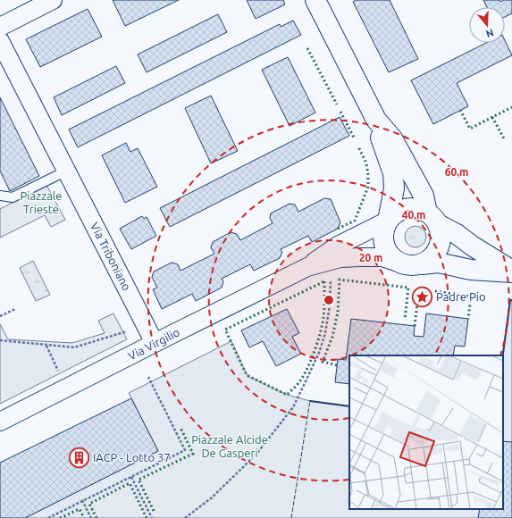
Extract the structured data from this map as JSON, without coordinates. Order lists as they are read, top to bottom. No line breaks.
{"streets":{"street":["Via Triboniano","Via Virgilio"]},"crossings":[["Via Triboniano","Via Virgilio"]],"parks":["Piazzale Trieste","Piazzale Alcide De Gasperi"],"places":{"place":["Padre Pio"],"building":["IACP - Lotto 37"]},"north":"bottom","rings":["60 m","40 m","20 m"]}
